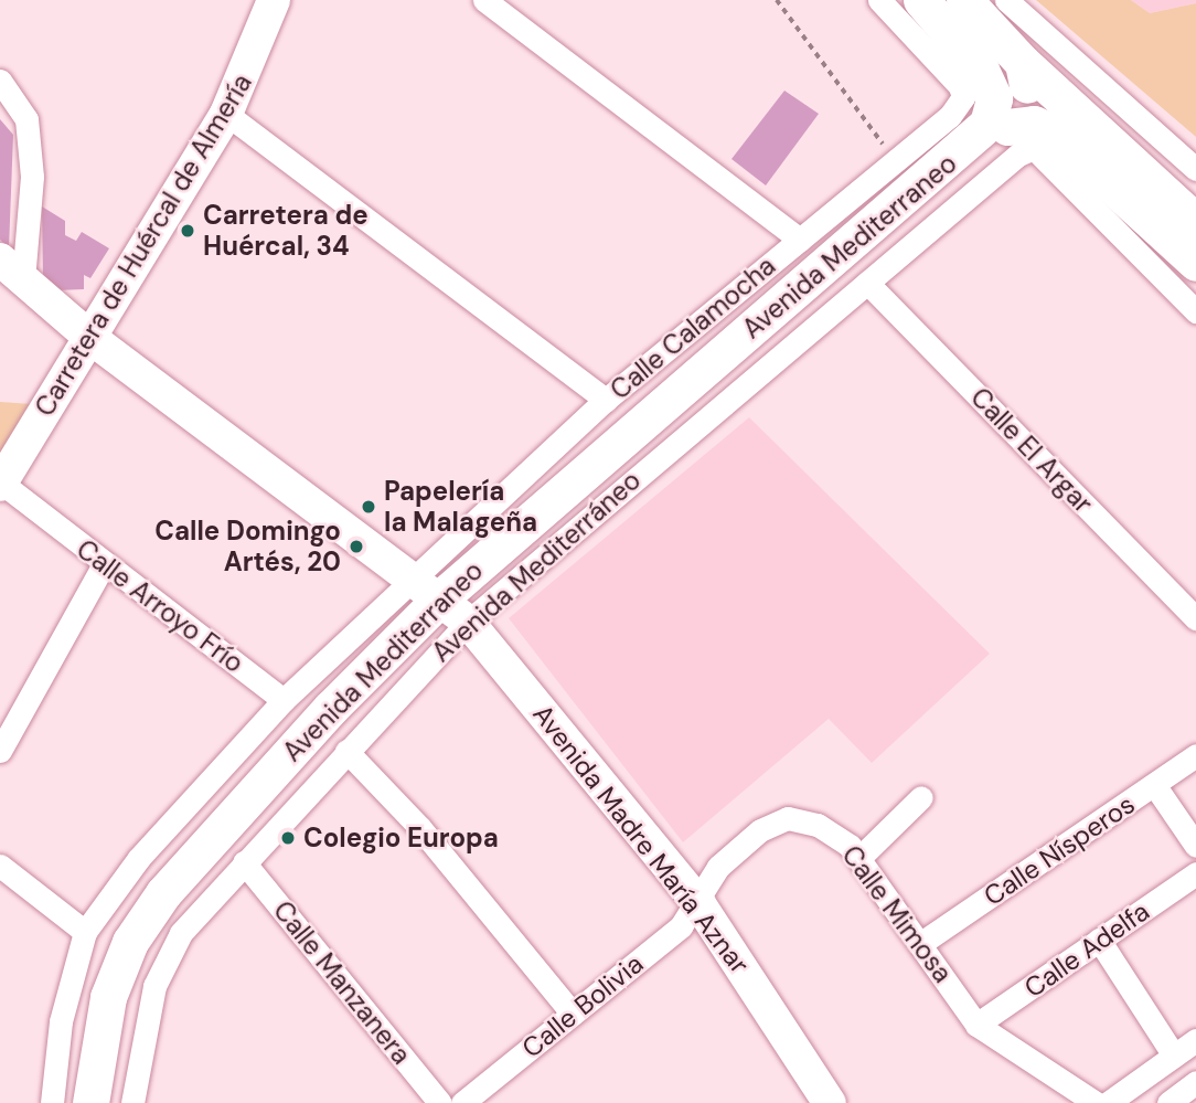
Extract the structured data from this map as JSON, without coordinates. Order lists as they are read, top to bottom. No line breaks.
{"streets":{"main road":["Avenida Mediterraneo"],"street":["Carretera de Huércal de Almería","Calle Calamocha","Calle El Argar","Avenida Mediterráneo","Calle Arroyo Frío","Avenida Madre María Aznar","Calle Nísperos","Calle Mimosa","Calle Adelfa","Calle Manzanera","Calle Bolivia"]},"crossings":[["Carretera de Huércal de Almería","Calle Arroyo Frío"],["Carretera de Huércal de Almería","Avenida Madre María Aznar"],["Avenida Mediterraneo","Avenida Mediterráneo"],["Avenida Mediterraneo","Avenida Madre María Aznar"],["Calle Calamocha","Avenida Madre María Aznar"],["Calle El Argar","Avenida Mediterráneo"],["Avenida Mediterráneo","Avenida Madre María Aznar"],["Avenida Mediterráneo","Calle Manzanera"],["Avenida Madre María Aznar","Calle Mimosa"],["Avenida Madre María Aznar","Calle Bolivia"],["Calle Nísperos","Calle Mimosa"],["Calle Mimosa","Calle Adelfa"],["Calle Mimosa","Calle Bolivia"]],"places":["Carretera de Huércal, 34","Papelería la Malageña","Calle Domingo Artés, 20","Colegio Europa"]}
